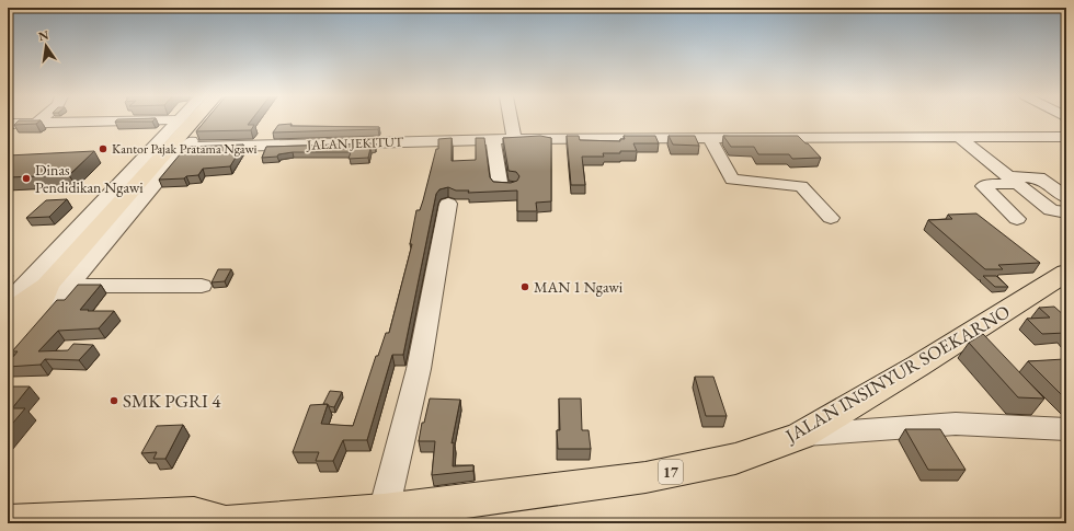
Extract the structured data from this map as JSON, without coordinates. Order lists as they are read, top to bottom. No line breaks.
{"streets":{"main road":["JALAN INSINYUR SOEKARNO","17"],"street":["JALAN JEKITUT"]},"places":["Kantor Pajak Pratama Ngawi","Dinas Pendidikan Ngawi","MAN 1 Ngawi","SMK PGRI 4"],"north":"top"}
